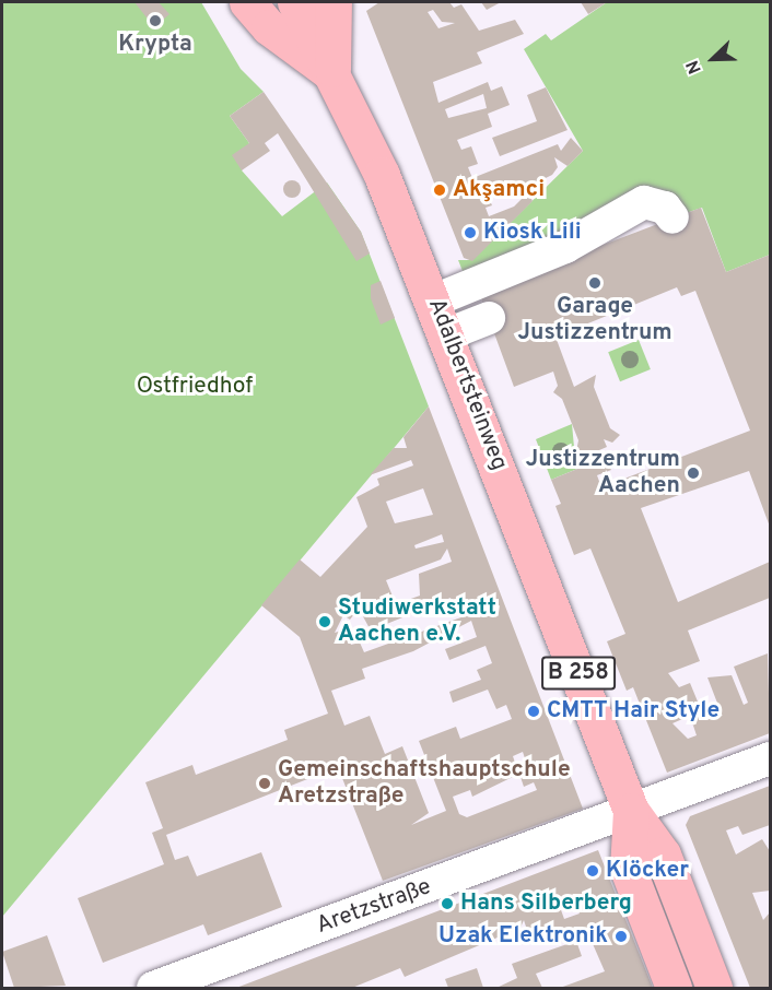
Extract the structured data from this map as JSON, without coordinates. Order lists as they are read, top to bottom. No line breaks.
{"streets":{"main road":["Adalbertsteinweg","B 258"],"street":["Aretzstraße"]},"crossings":[["Adalbertsteinweg","Aretzstraße"]],"parks":["Ostfriedhof"],"places":["Krypta","Akşamci","Kiosk Lili","Garage Justizzentrum","Justizzentrum Aachen","Studiwerkstatt Aachen e.V.","CMTT Hair Style","Gemeinschaftshauptschule Aretzstraße","Klöcker","Hans Silberberg","Uzak Elektronik"],"north":"bottom left"}
